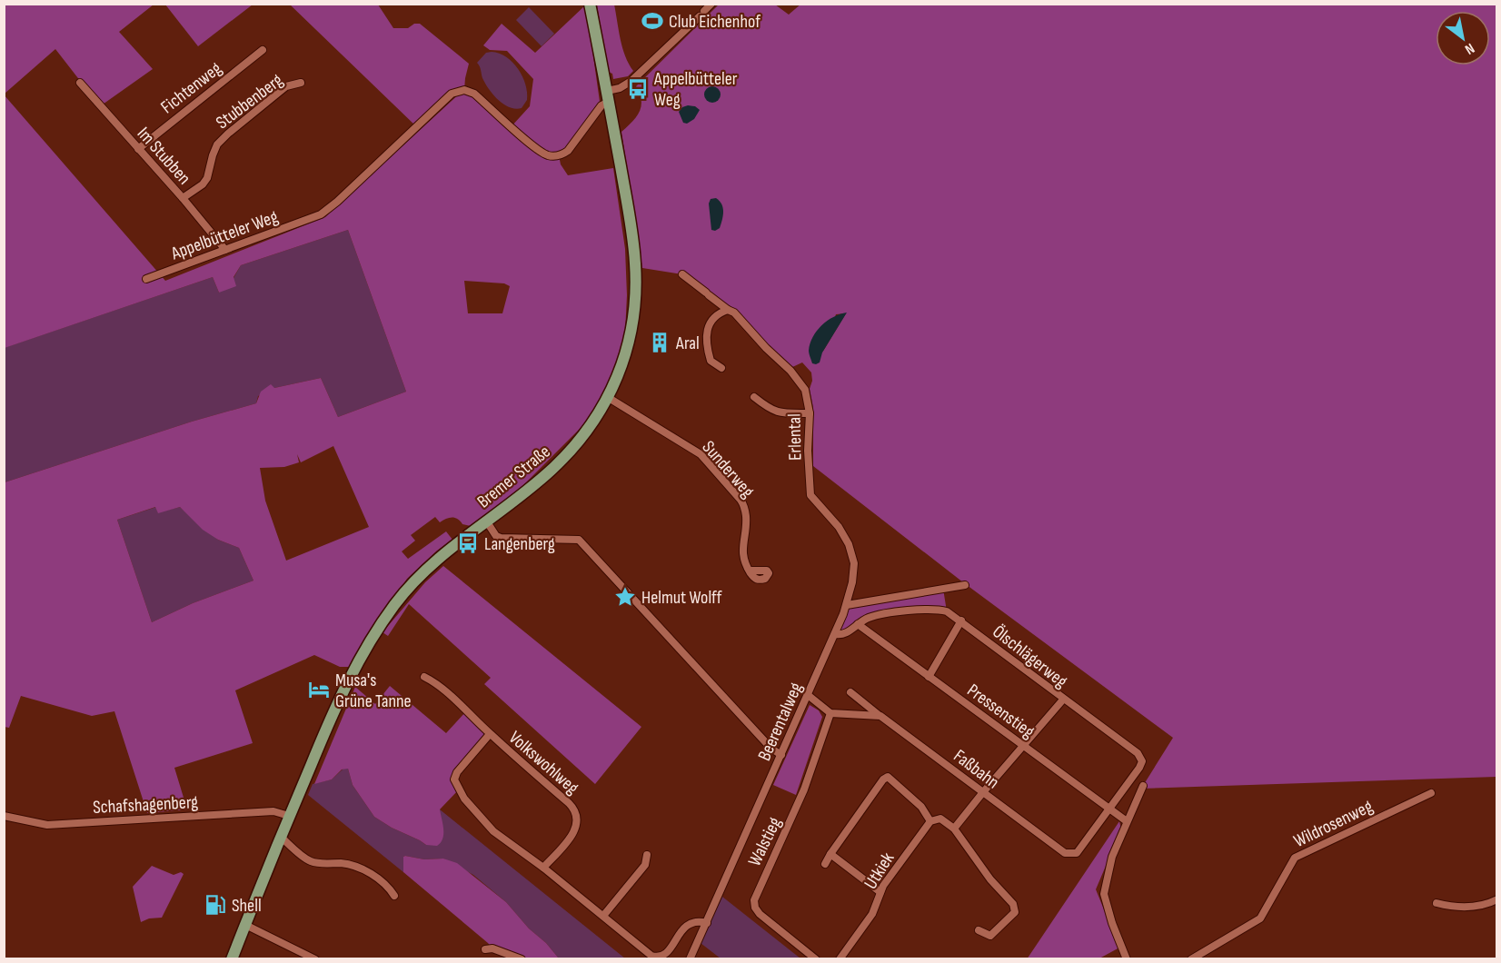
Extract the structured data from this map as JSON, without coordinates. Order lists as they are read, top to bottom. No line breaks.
{"streets":{"main road":["Bremer Straße"],"street":["Fichtenweg","Stubbenberg","Im Stubben","Appelbütteler Weg","Erlental","Sunderweg","Ölschlägerweg","Pressenstieg","Beerentalweg","Volkswohlweg","Faßbahn","Schafshagenberg","Wildrosenweg","Walstieg","Utkiek"]},"crossings":[["Fichtenweg","Im Stubben"],["Stubbenberg","Im Stubben"],["Im Stubben","Appelbütteler Weg"],["Appelbütteler Weg","Bremer Straße"],["Erlental","Beerentalweg"],["Sunderweg","Bremer Straße"],["Bremer Straße","Schafshagenberg"],["Ölschlägerweg","Pressenstieg"],["Ölschlägerweg","Beerentalweg"],["Ölschlägerweg","Faßbahn"],["Pressenstieg","Faßbahn"],["Beerentalweg","Volkswohlweg"]],"places":{"sports":["Club Eichenhof"],"bus stop":["Appelbütteler Weg","Langenberg"],"building":["Aral"],"place":["Helmut Wolff"],"hotel":["Musa's Grüne Tanne"],"fuel station":["Shell"]},"north":"bottom right"}
